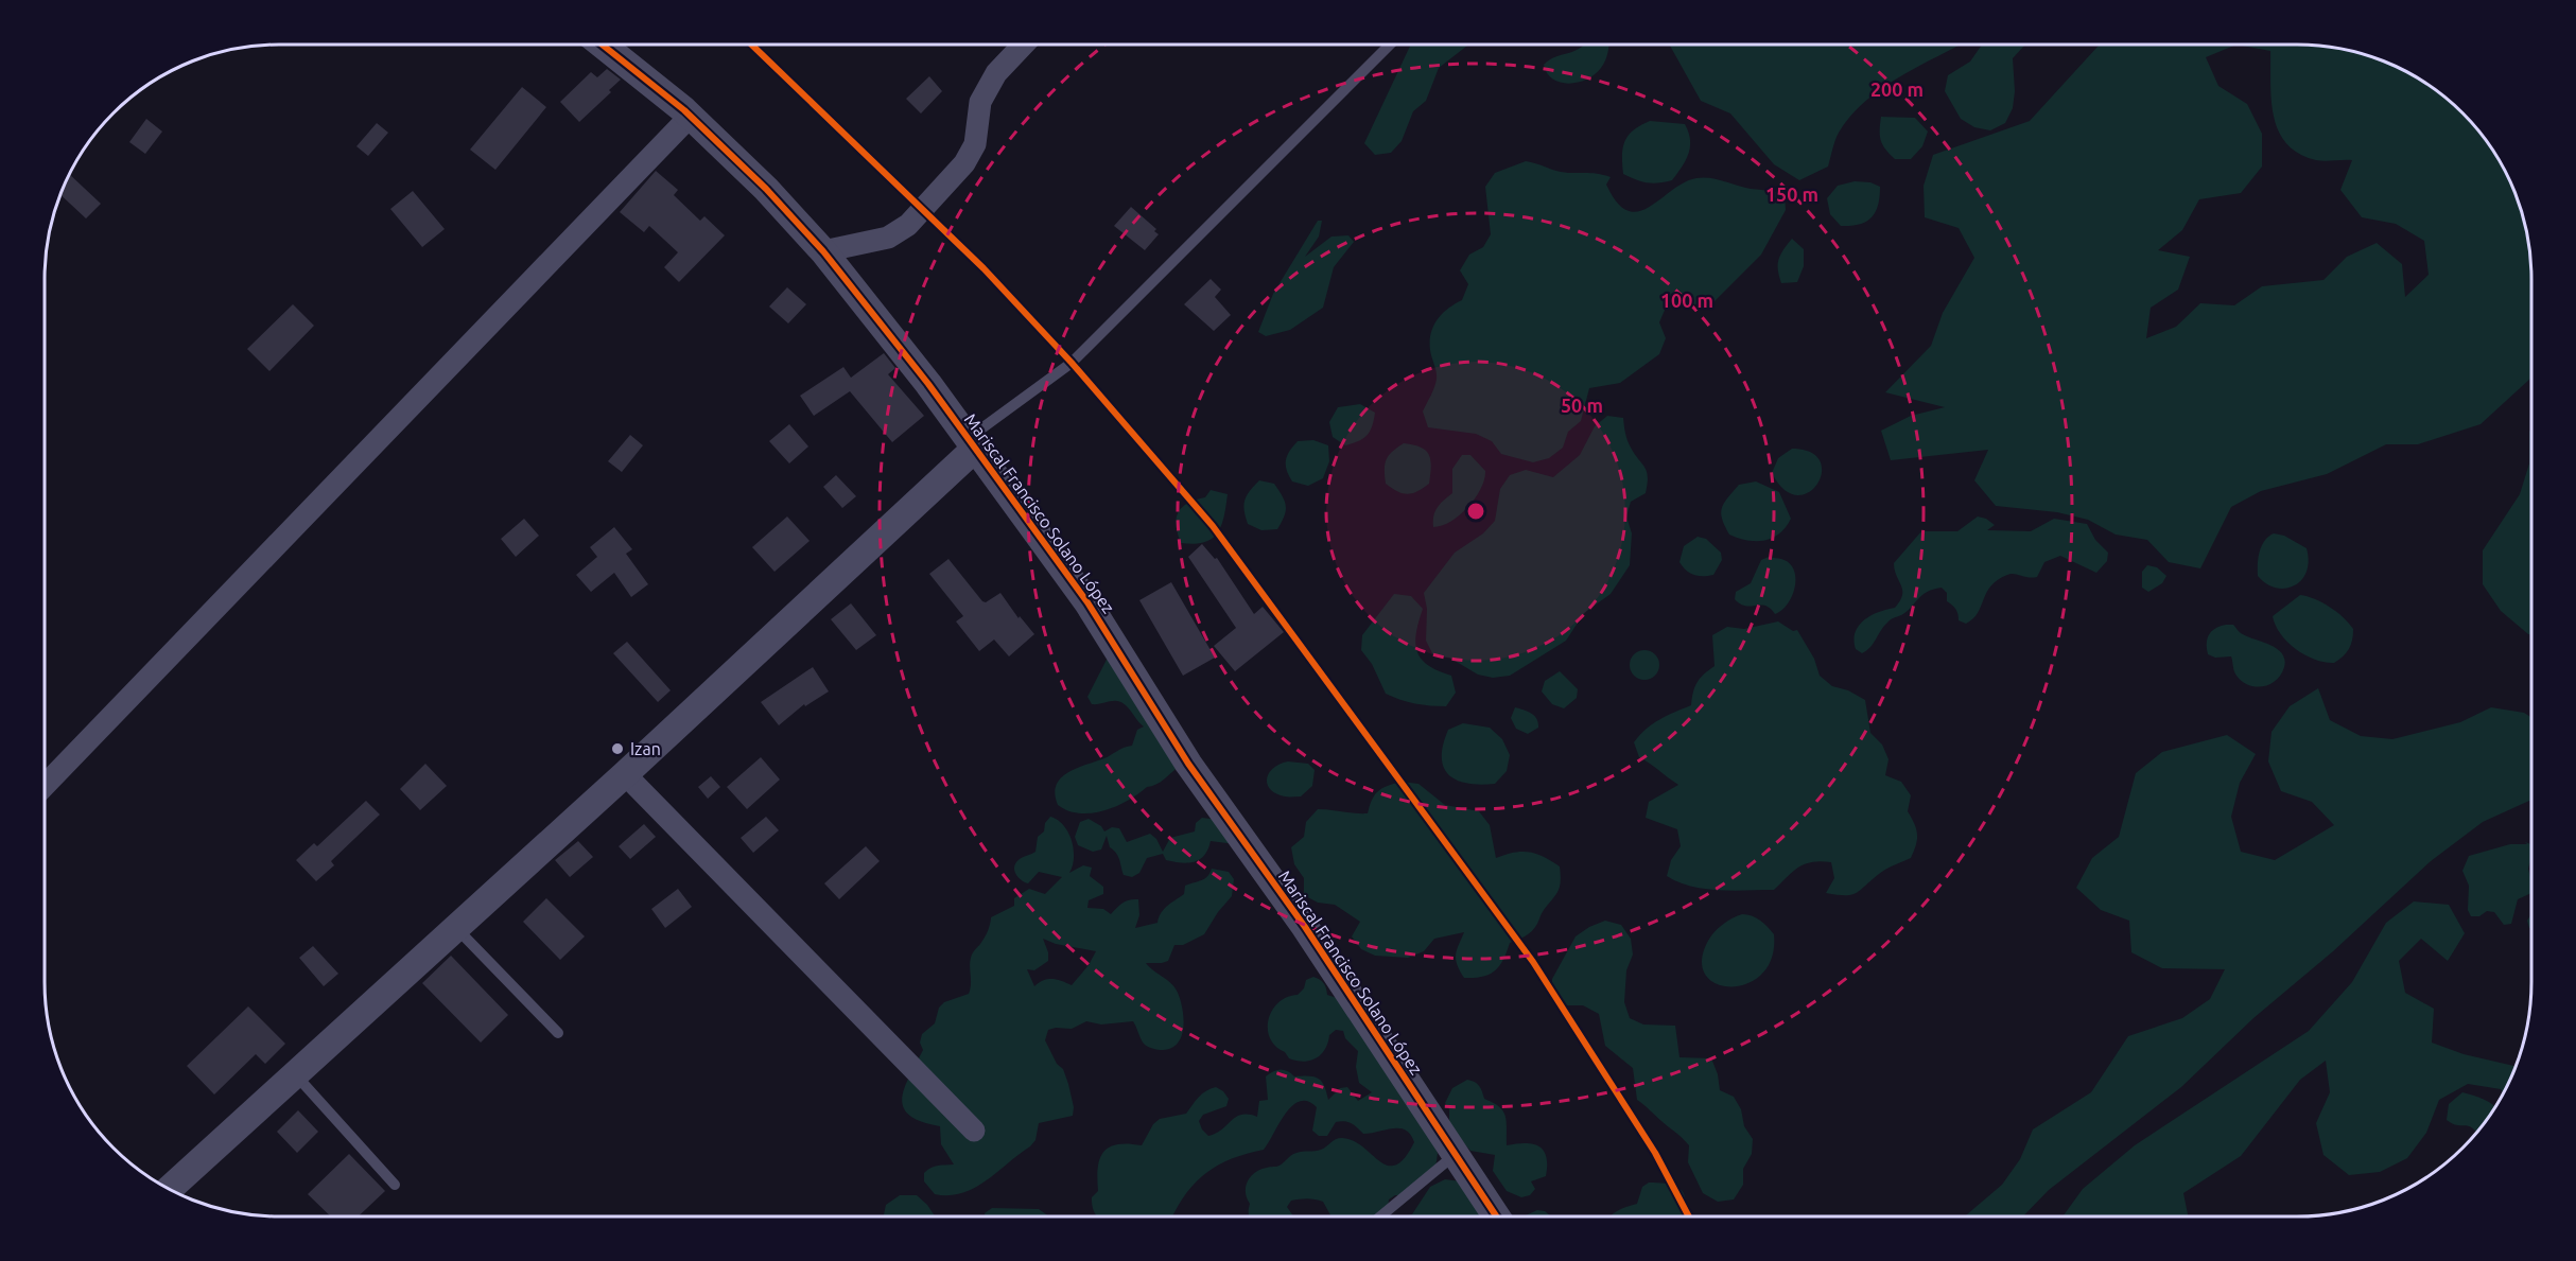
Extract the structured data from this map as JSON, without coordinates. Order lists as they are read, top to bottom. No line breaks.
{"streets":{"street":["Mariscal Francisco Solano López"]},"places":["Izan"],"rings":["200 m","150 m","100 m","50 m"]}
